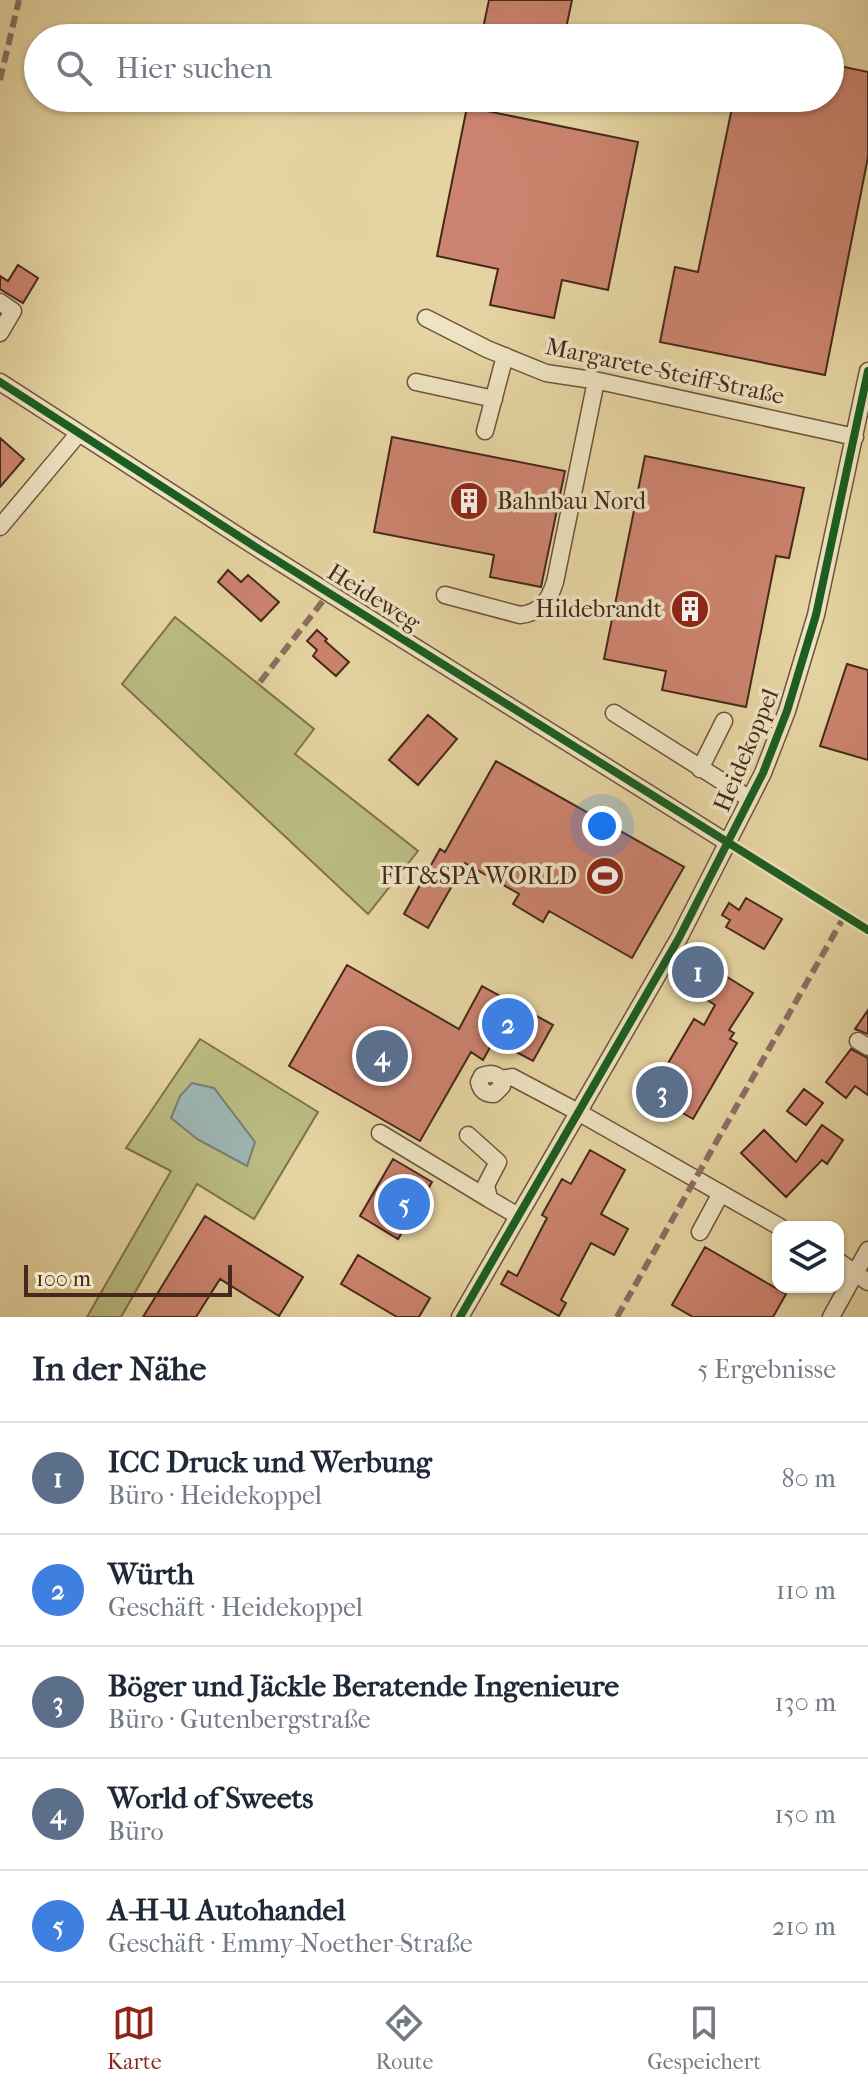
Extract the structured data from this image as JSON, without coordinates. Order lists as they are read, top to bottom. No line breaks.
{"streets":{"street":["Margarete-Steiff-Straße","Heideweg","Heidekoppel"]},"crossings":[["Margarete-Steiff-Straße","Heidekoppel"],["Heideweg","Heidekoppel"]],"places":{"building":["Bahnbau Nord","Hildebrandt"],"sports":["FIT&SPA WORLD"]},"scale_bar":"100 m","page":{"search":"Hier suchen","pins":["1","2","4","3","5"],"scale":"100 m","heading":["In der Nähe","5 Ergebnisse"],"list":[{"mark":"1","name":"ICC Druck und Werbung","note":"Büro · Heidekoppel","value":"80 m"},{"mark":"2","name":"Würth","note":"Geschäft · Heidekoppel","value":"110 m"},{"mark":"3","name":"Böger und Jäckle Beratende Ingenieure","note":"Büro · Gutenbergstraße","value":"130 m"},{"mark":"4","name":"World of Sweets","note":"Büro","value":"150 m"},{"mark":"5","name":"A-H-U Autohandel","note":"Geschäft · Emmy-Noether-Straße","value":"210 m"}],"nav":["Karte","Route","Gespeichert"]}}
